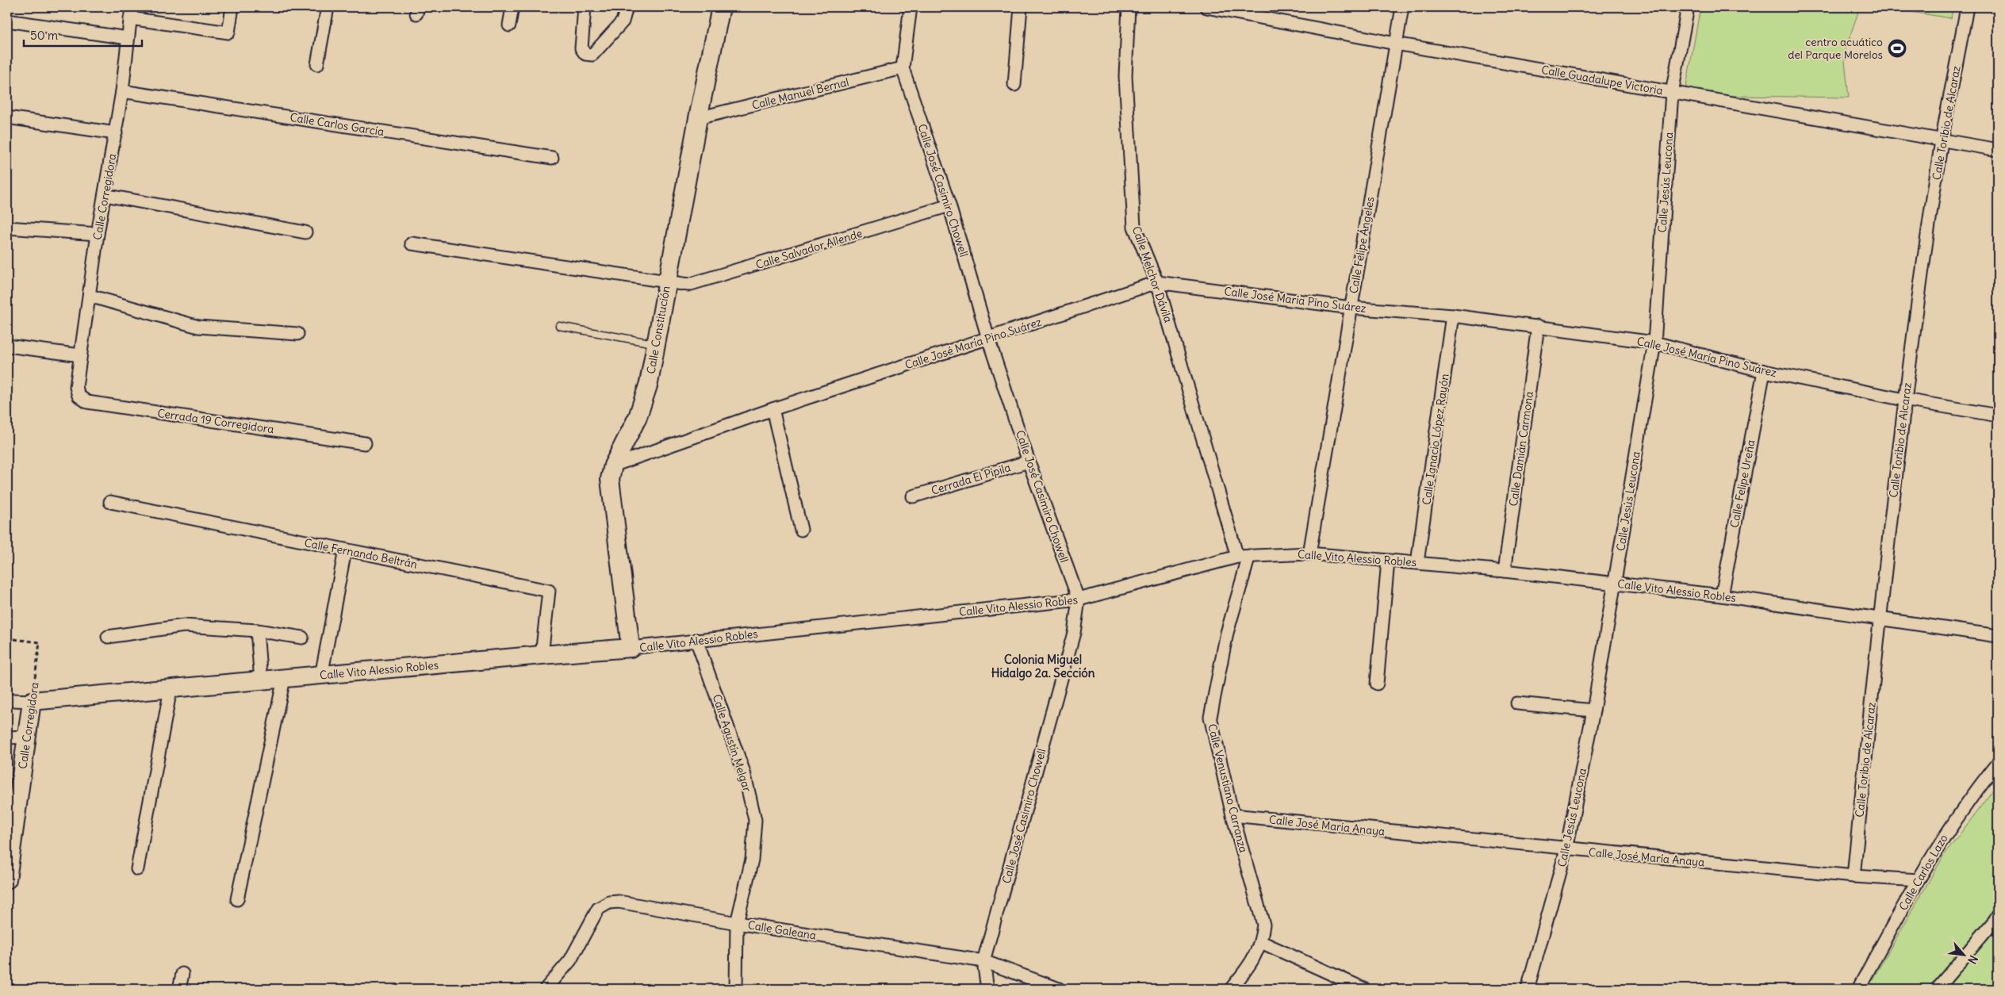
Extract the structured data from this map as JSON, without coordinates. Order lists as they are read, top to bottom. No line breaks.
{"streets":{"street":["Calle Guadalupe Victoria","Calle Manuel Bernal","Calle Toribio de Alcaraz","Calle Carlos García","Calle Jesús Leucona","Calle José Casimiro Chowell","Calle Corregidora","Calle Felipe Ángeles","Calle Salvador Allende","Calle Melchor Dávila","Calle José María Pino Suárez","Calle Constitución","Cerrada 19 Corregidora","Calle Ignacio López Rayón","Calle Damián Carmona","Cerrada El Pípila","Calle Felipe Ureña","Calle Fernando Beltrán","Calle Vito Alessio Robles","Calle Agustín Melgar","Calle Venustiano Carranza","Calle José María Anaya","Calle Carlos Lazo","Calle Galeana"]},"crossings":[["Calle Guadalupe Victoria","Calle Toribio de Alcaraz"],["Calle Guadalupe Victoria","Calle Jesús Leucona"],["Calle Guadalupe Victoria","Calle Felipe Ángeles"],["Calle Manuel Bernal","Calle José Casimiro Chowell"],["Calle Manuel Bernal","Calle Constitución"],["Calle Toribio de Alcaraz","Calle José María Pino Suárez"],["Calle Toribio de Alcaraz","Calle Vito Alessio Robles"],["Calle Toribio de Alcaraz","Calle José María Anaya"],["Calle Carlos García","Calle Corregidora"],["Calle Jesús Leucona","Calle José María Pino Suárez"],["Calle Jesús Leucona","Calle Vito Alessio Robles"],["Calle Jesús Leucona","Calle José María Anaya"],["Calle José Casimiro Chowell","Calle Salvador Allende"],["Calle José Casimiro Chowell","Calle José María Pino Suárez"],["Calle José Casimiro Chowell","Cerrada El Pípila"],["Calle José Casimiro Chowell","Calle Vito Alessio Robles"],["Calle José Casimiro Chowell","Calle Galeana"],["Calle Corregidora","Cerrada 19 Corregidora"],["Calle Corregidora","Calle Vito Alessio Robles"],["Calle Felipe Ángeles","Calle José María Pino Suárez"],["Calle Felipe Ángeles","Calle Vito Alessio Robles"],["Calle Salvador Allende","Calle Constitución"],["Calle Melchor Dávila","Calle José María Pino Suárez"],["Calle Melchor Dávila","Calle Vito Alessio Robles"],["Calle Melchor Dávila","Calle Venustiano Carranza"],["Calle José María Pino Suárez","Calle Constitución"],["Calle José María Pino Suárez","Calle Ignacio López Rayón"],["Calle José María Pino Suárez","Calle Damián Carmona"],["Calle José María Pino Suárez","Calle Felipe Ureña"],["Calle Constitución","Calle Vito Alessio Robles"],["Calle Ignacio López Rayón","Calle Vito Alessio Robles"],["Calle Damián Carmona","Calle Vito Alessio Robles"],["Calle Felipe Ureña","Calle Vito Alessio Robles"],["Calle Fernando Beltrán","Calle Vito Alessio Robles"],["Calle Vito Alessio Robles","Calle Agustín Melgar"],["Calle Vito Alessio Robles","Calle Venustiano Carranza"],["Calle Agustín Melgar","Calle Galeana"],["Calle Venustiano Carranza","Calle José María Anaya"],["Calle José María Anaya","Calle Carlos Lazo"]],"districts":["Colonia Miguel Hidalgo 2a. Sección"],"places":{"sports":["centro acuático del Parque Morelos"]},"scale_bar":"50 m","north":"bottom right"}
